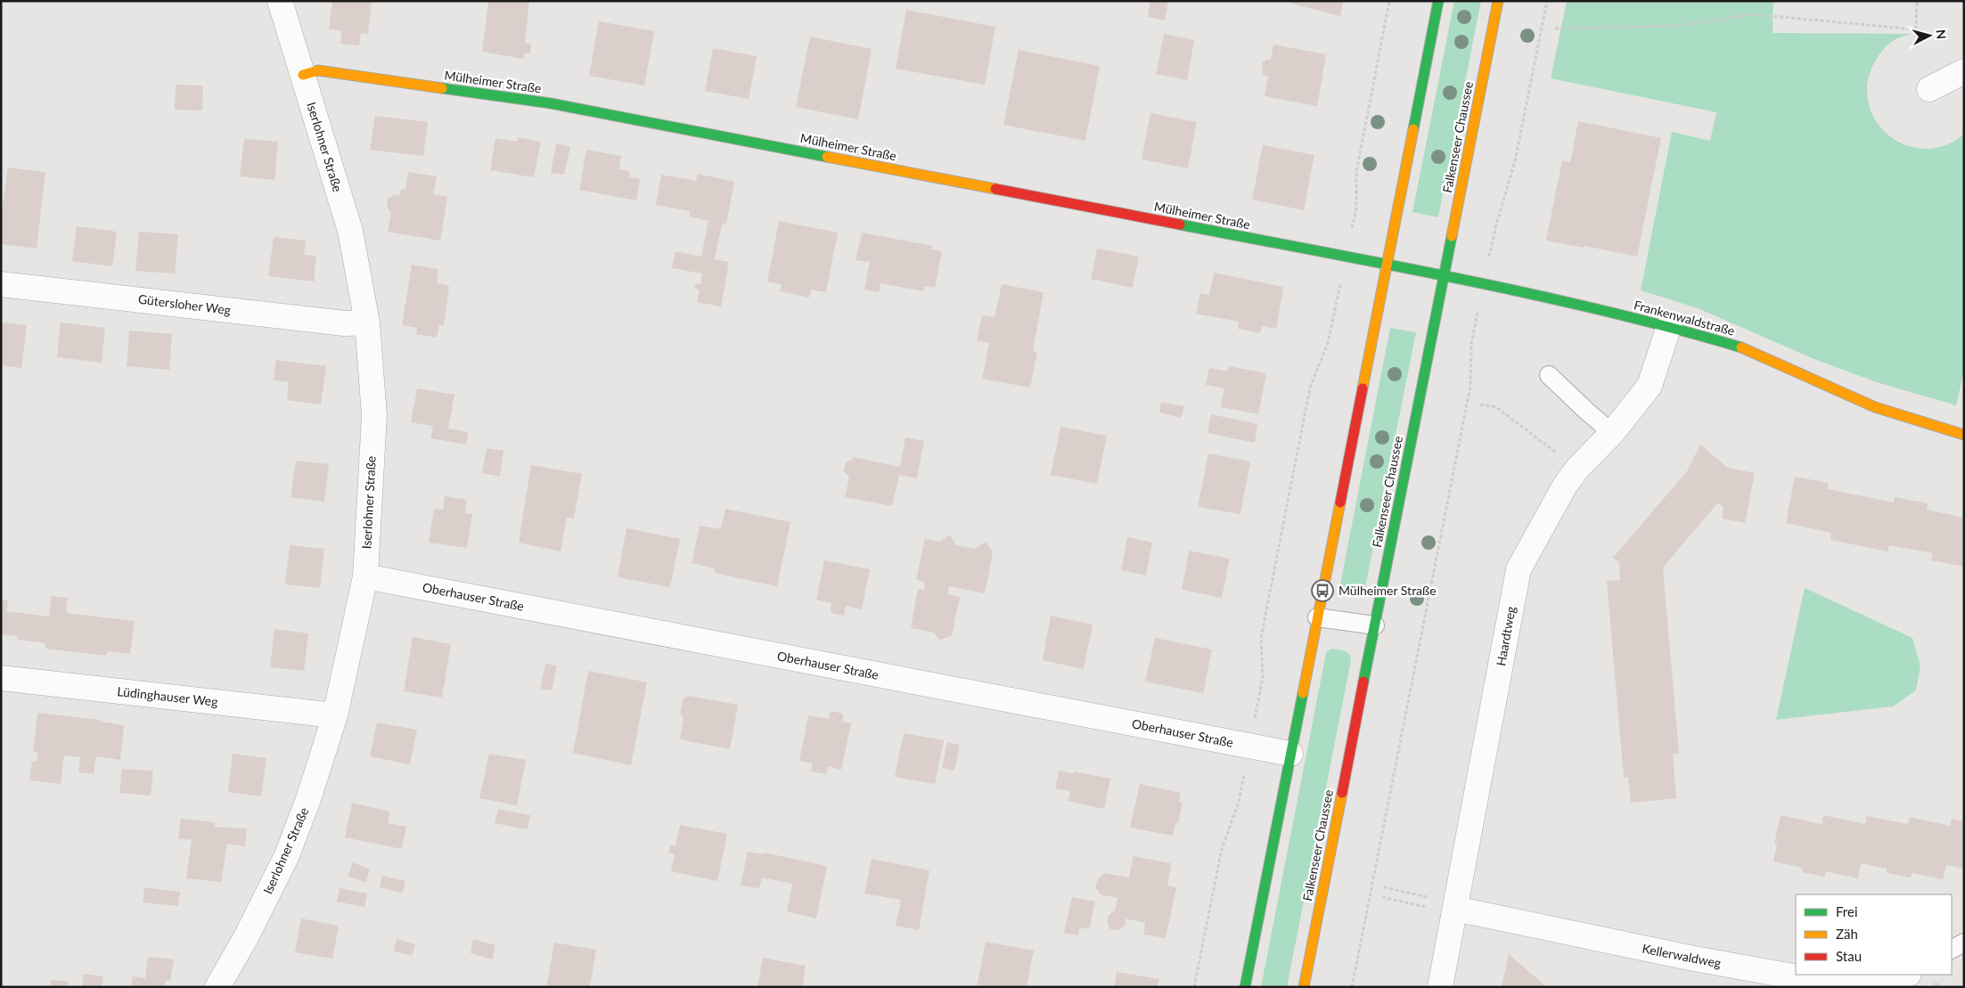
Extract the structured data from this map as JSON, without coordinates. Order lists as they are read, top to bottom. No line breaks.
{"streets":{"main road":["Mülheimer Straße","Falkenseer Chaussee","Frankenwaldstraße"],"street":["Iserlohner Straße","Gütersloher Weg","Oberhauser Straße","Haardtweg","Lüdinghauser Weg","Kellerwaldweg"]},"crossings":[["Mülheimer Straße","Iserlohner Straße"],["Mülheimer Straße","Frankenwaldstraße"],["Falkenseer Chaussee","Frankenwaldstraße"],["Iserlohner Straße","Gütersloher Weg"],["Iserlohner Straße","Oberhauser Straße"],["Iserlohner Straße","Lüdinghauser Weg"],["Frankenwaldstraße","Haardtweg"],["Haardtweg","Kellerwaldweg"]],"places":{"bus stop":["Mülheimer Straße"]},"legend":["Frei","Zäh","Stau"],"north":"right"}
